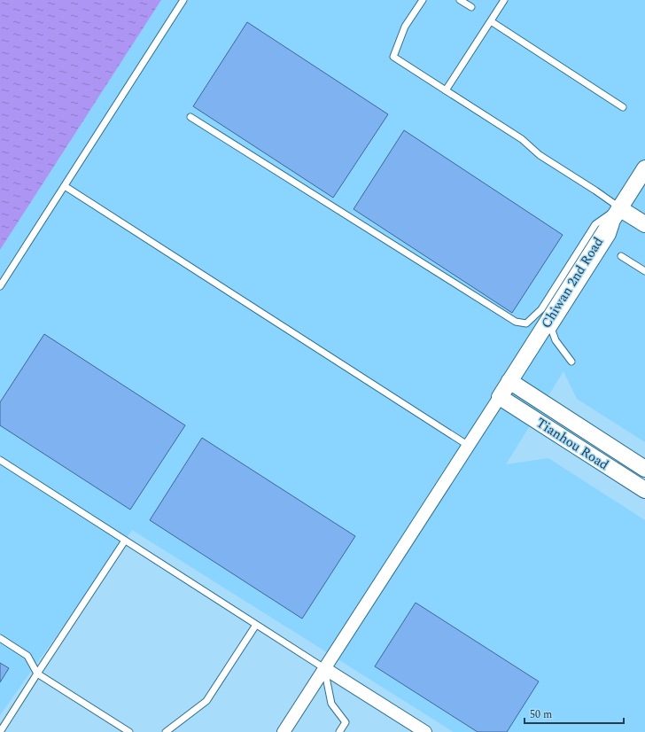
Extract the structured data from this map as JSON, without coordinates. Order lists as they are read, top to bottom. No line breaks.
{"streets":{"street":["Chiwan 2nd Road","Tianhou Road"]},"crossings":[["Chiwan 2nd Road","Tianhou Road"]],"scale_bar":"50 m"}
